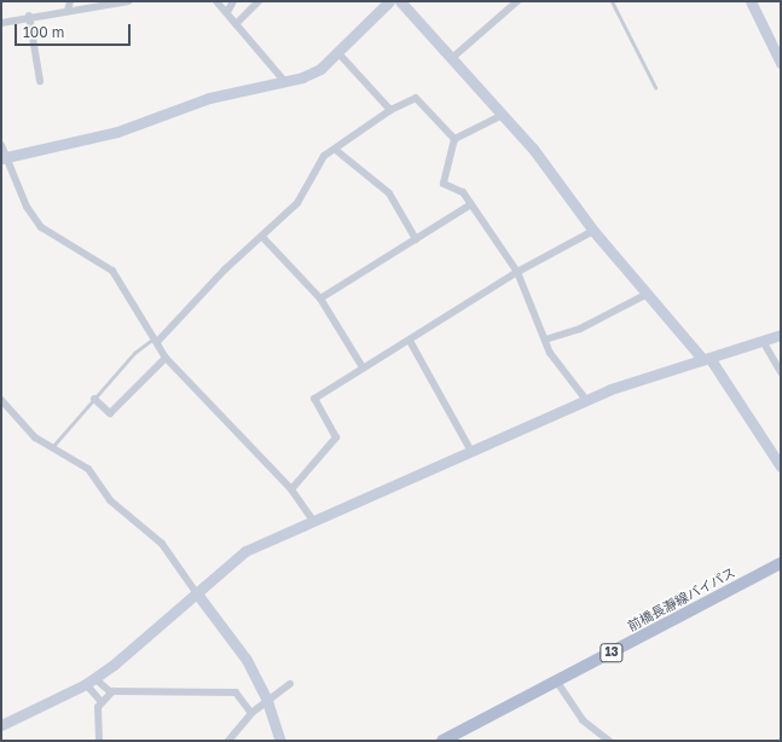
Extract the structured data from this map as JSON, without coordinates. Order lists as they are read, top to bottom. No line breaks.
{"streets":{"main road":["前橋長瀞線バイパス","13"]},"scale_bar":"100 m"}
